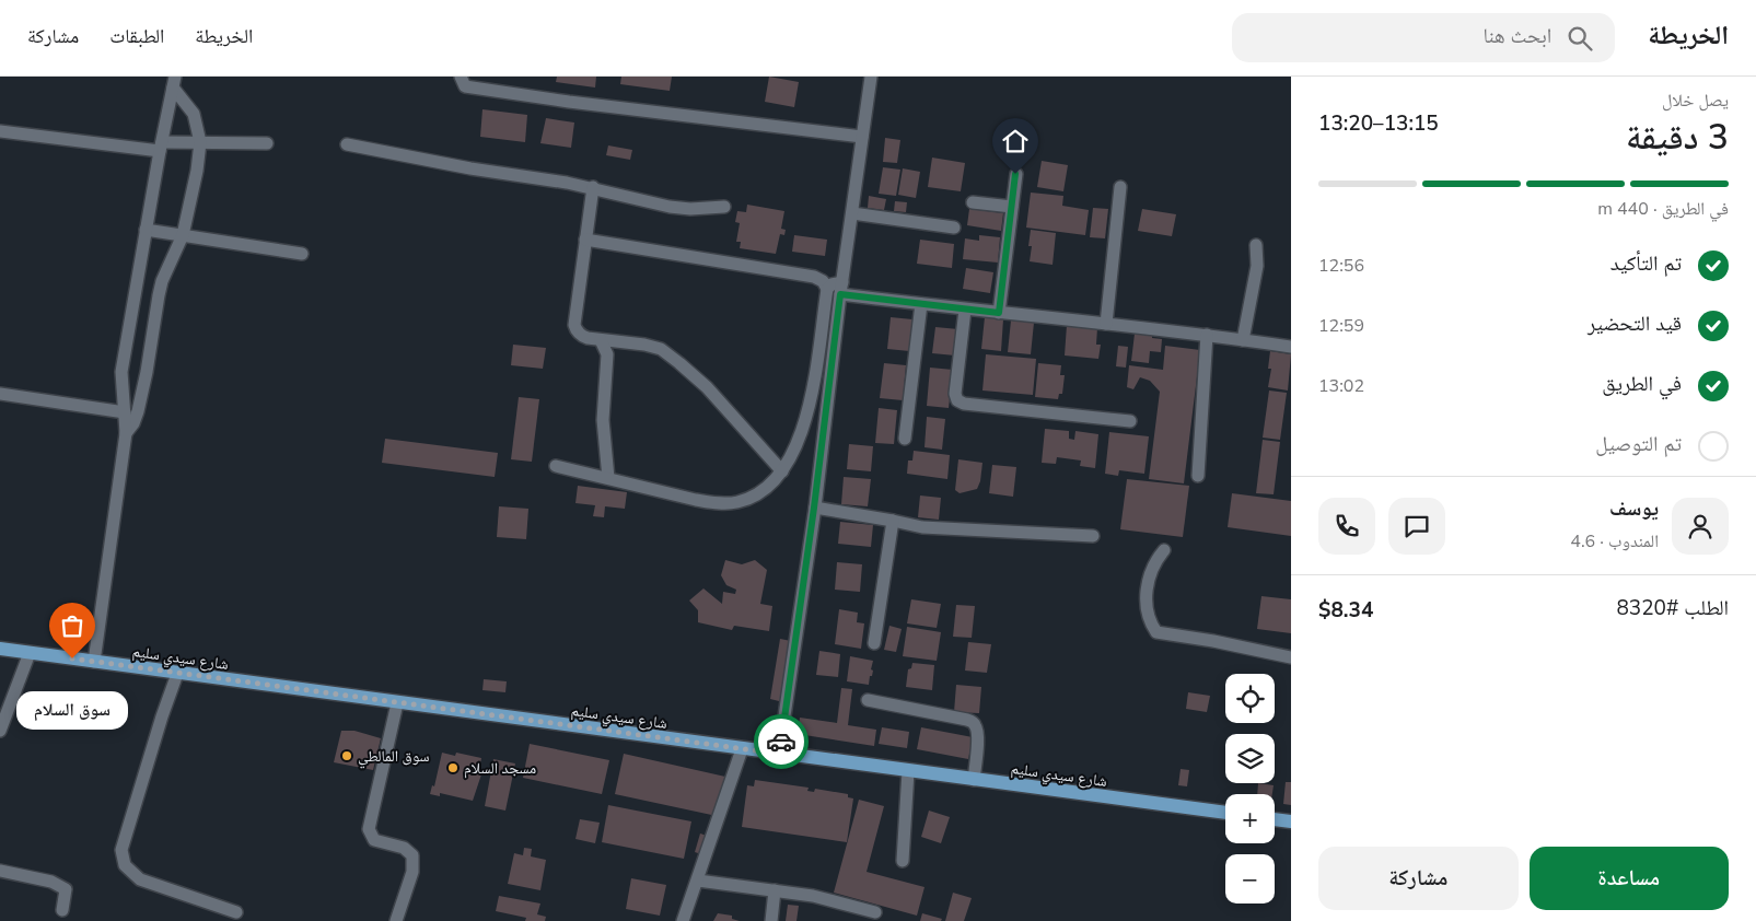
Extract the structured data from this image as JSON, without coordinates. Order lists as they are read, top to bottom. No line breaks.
{"streets":{"main road":["شارع سيدي سليم"]},"places":["سوق السلام","سوق المالطي","مسجد السلام"],"page":{"header":"الخريطة","search":"ابحث هنا","nav":["الخريطة","الطبقات","مشاركة"],"heading":["3 دقيقة","يصل خلال","13:15–13:20"],"panel":["يوسف","المندوب · 4.6","الطلب #8320","$8.34"],"bar":"في الطريق · 440 m","list":[["تم التأكيد","12:56"],["قيد التحضير","12:59"],["في الطريق","13:02"],"تم التوصيل"],"map_buttons":["+","−"],"bubble":"سوق السلام","buttons":["مساعدة","مشاركة"]}}
